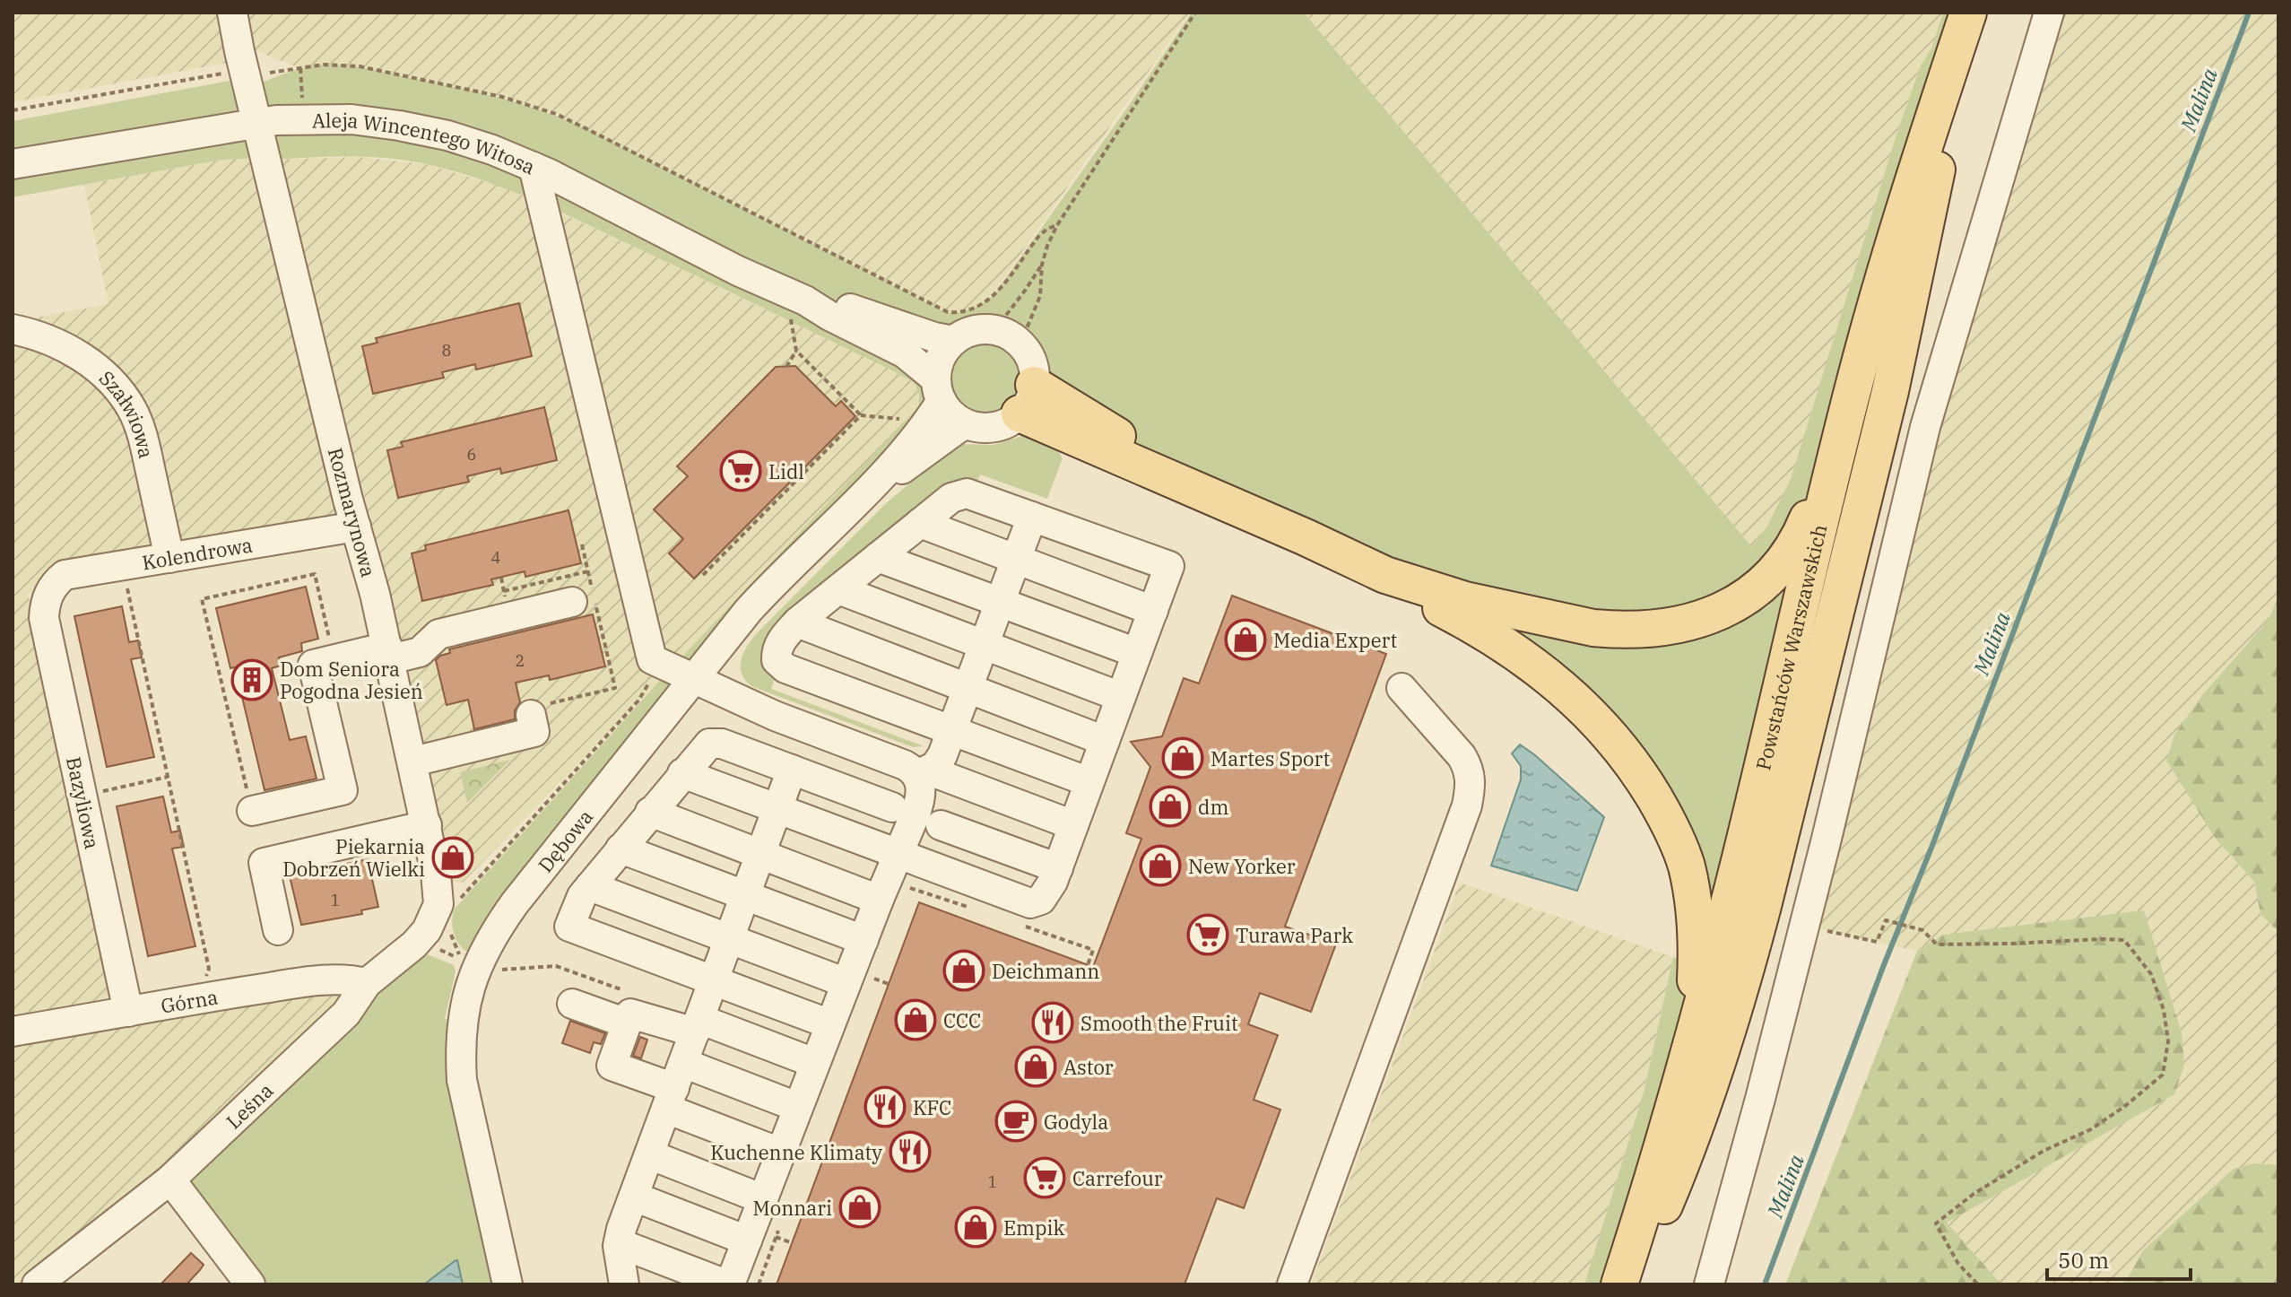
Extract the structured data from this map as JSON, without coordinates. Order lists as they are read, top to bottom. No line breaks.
{"streets":{"main road":["Powstańców Warszawskich"],"street":["Aleja Wincentego Witosa","Szałwiowa","Rozmarynowa","Kolendrowa","Bazyliowa","Dębowa","Górna","Leśna"]},"crossings":[["Aleja Wincentego Witosa","Rozmarynowa"],["Aleja Wincentego Witosa","Dębowa"],["Szałwiowa","Kolendrowa"],["Rozmarynowa","Kolendrowa"],["Rozmarynowa","Leśna"],["Kolendrowa","Bazyliowa"],["Bazyliowa","Górna"],["Górna","Leśna"]],"water":["Malina"],"places":{"supermarket":["Lidl","Turawa Park","Carrefour"],"shop":["Media Expert","Martes Sport","dm","Piekarnia Dobrzeń Wielki","New Yorker","Deichmann","CCC","Astor","Monnari","Empik"],"building":["Dom Seniora Pogodna Jesień"],"restaurant":["Smooth the Fruit","KFC","Kuchenne Klimaty"],"cafe":["Godyla"]},"house_numbers":["8","6","4","2","1","1"],"scale_bar":"50 m"}
